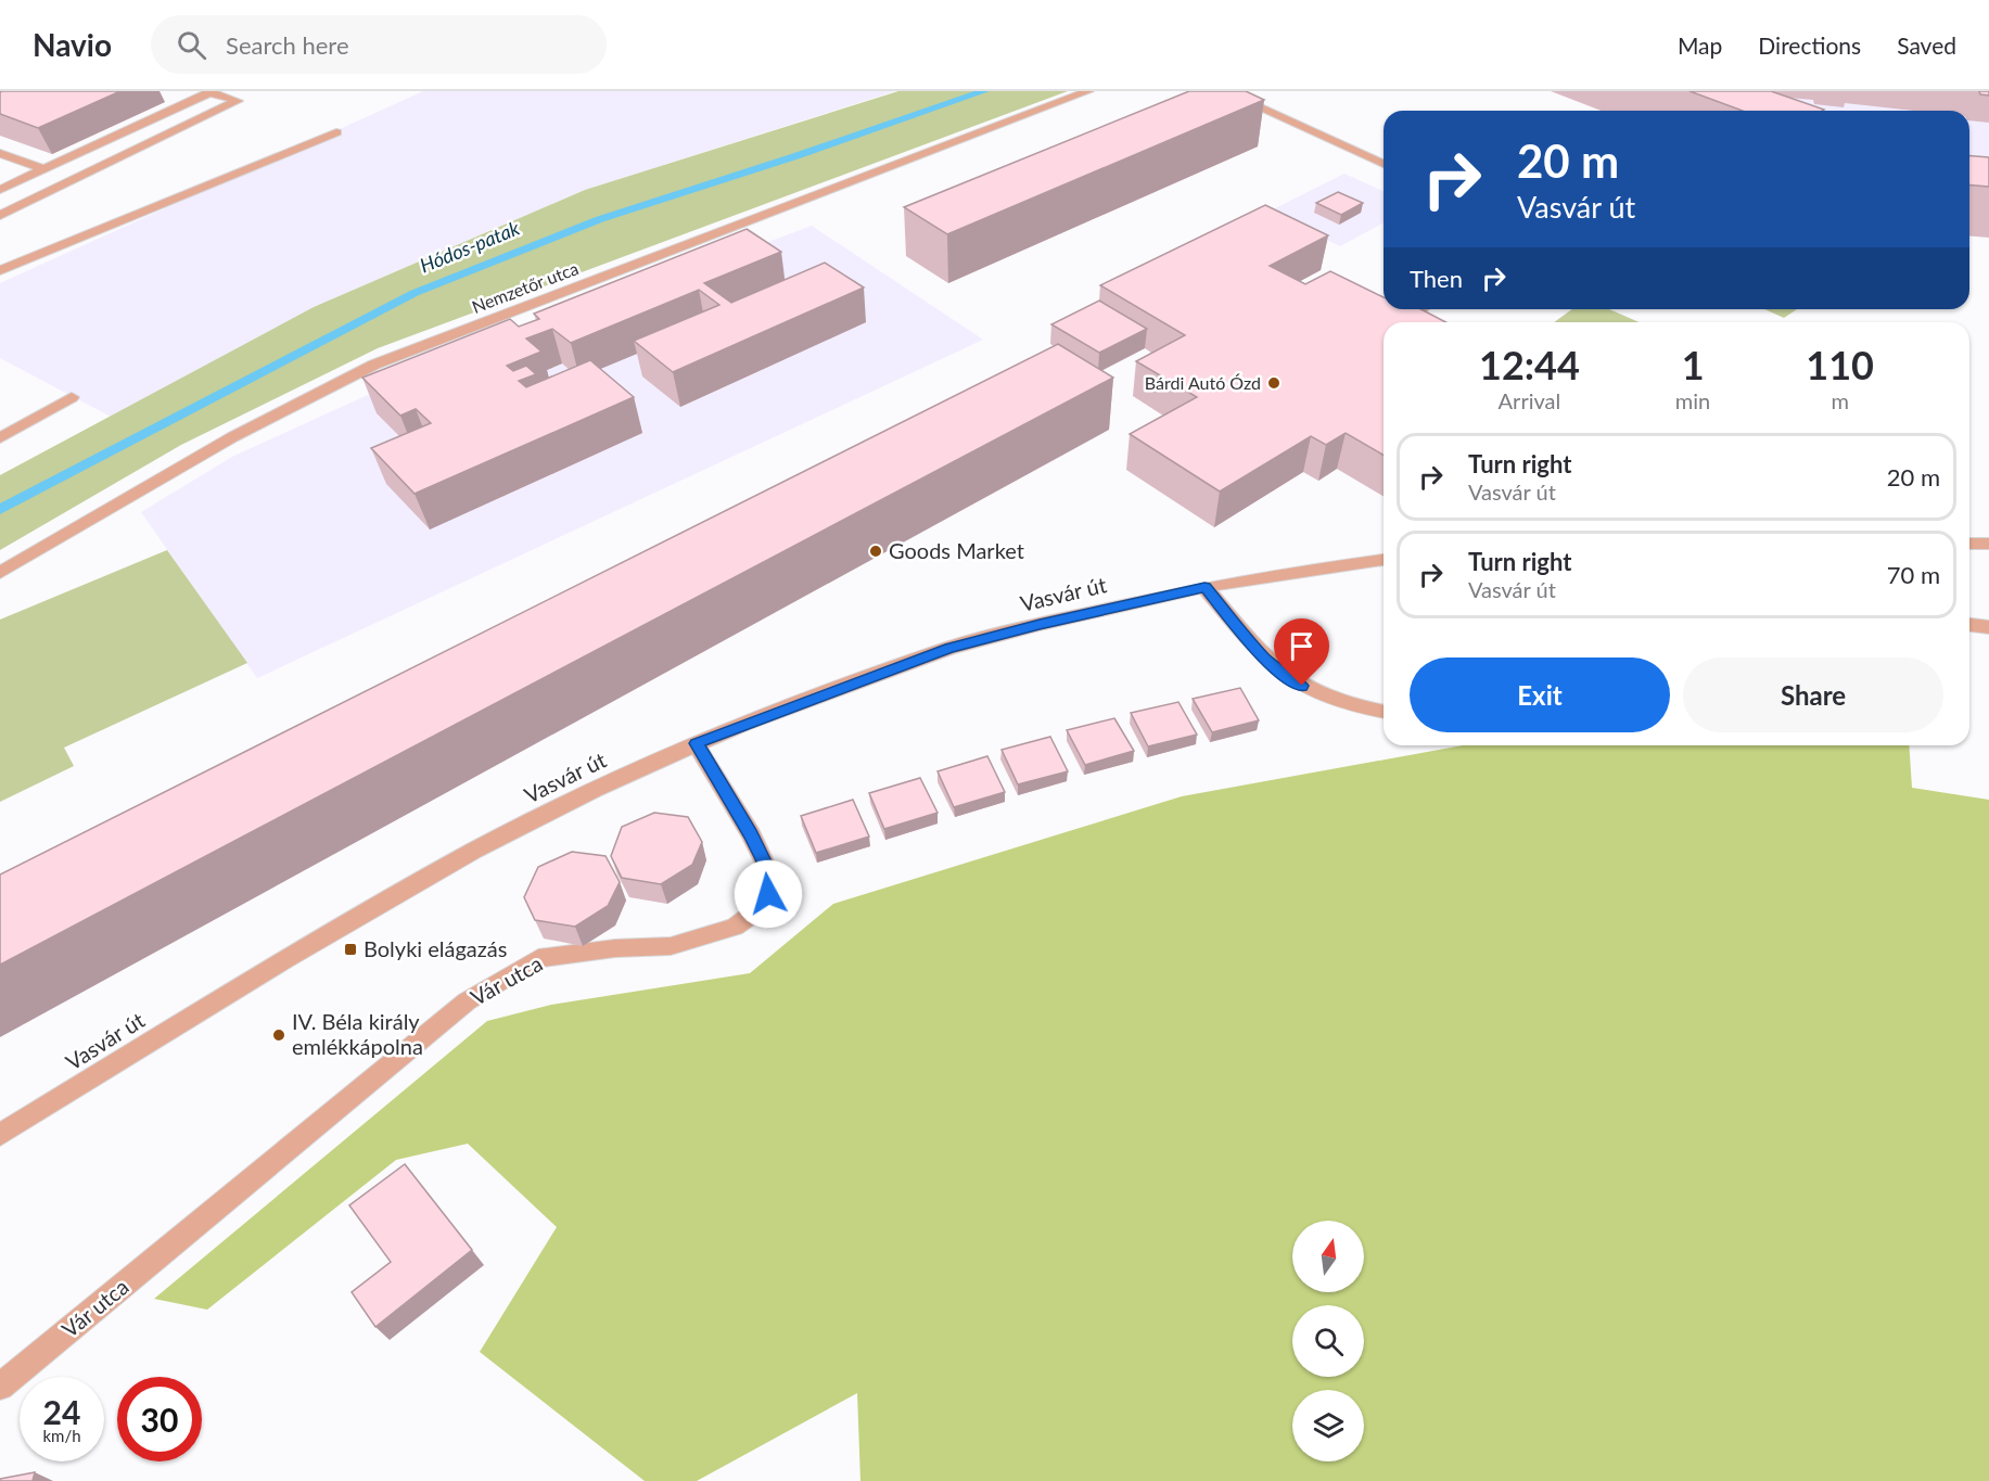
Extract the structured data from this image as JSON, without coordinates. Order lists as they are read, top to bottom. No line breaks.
{"streets":{"street":["Nemzetőr utca","Vasvár út","Vár utca"]},"crossings":[["Vasvár út","Vár utca"]],"water":["Hódos-patak"],"places":{"other":["Bárdi Autó Ózd","Goods Market","IV. Béla király emlékkápolna"],"transit":["Bolyki elágazás"]},"north":"top","page":{"header":"Navio","search":"Search here","nav":["Map","Directions","Saved"],"turn":["20 m","Vasvár út"],"then":"Then","eta":["12:44","Arrival","1","min","110","m"],"list":[{"name":"Turn right","note":"Vasvár út","value":"20 m"},{"name":"Turn right","note":"Vasvár út","value":"70 m"}],"buttons":["Exit","Share"],"speed":"24 km/h","limit":"30"}}
